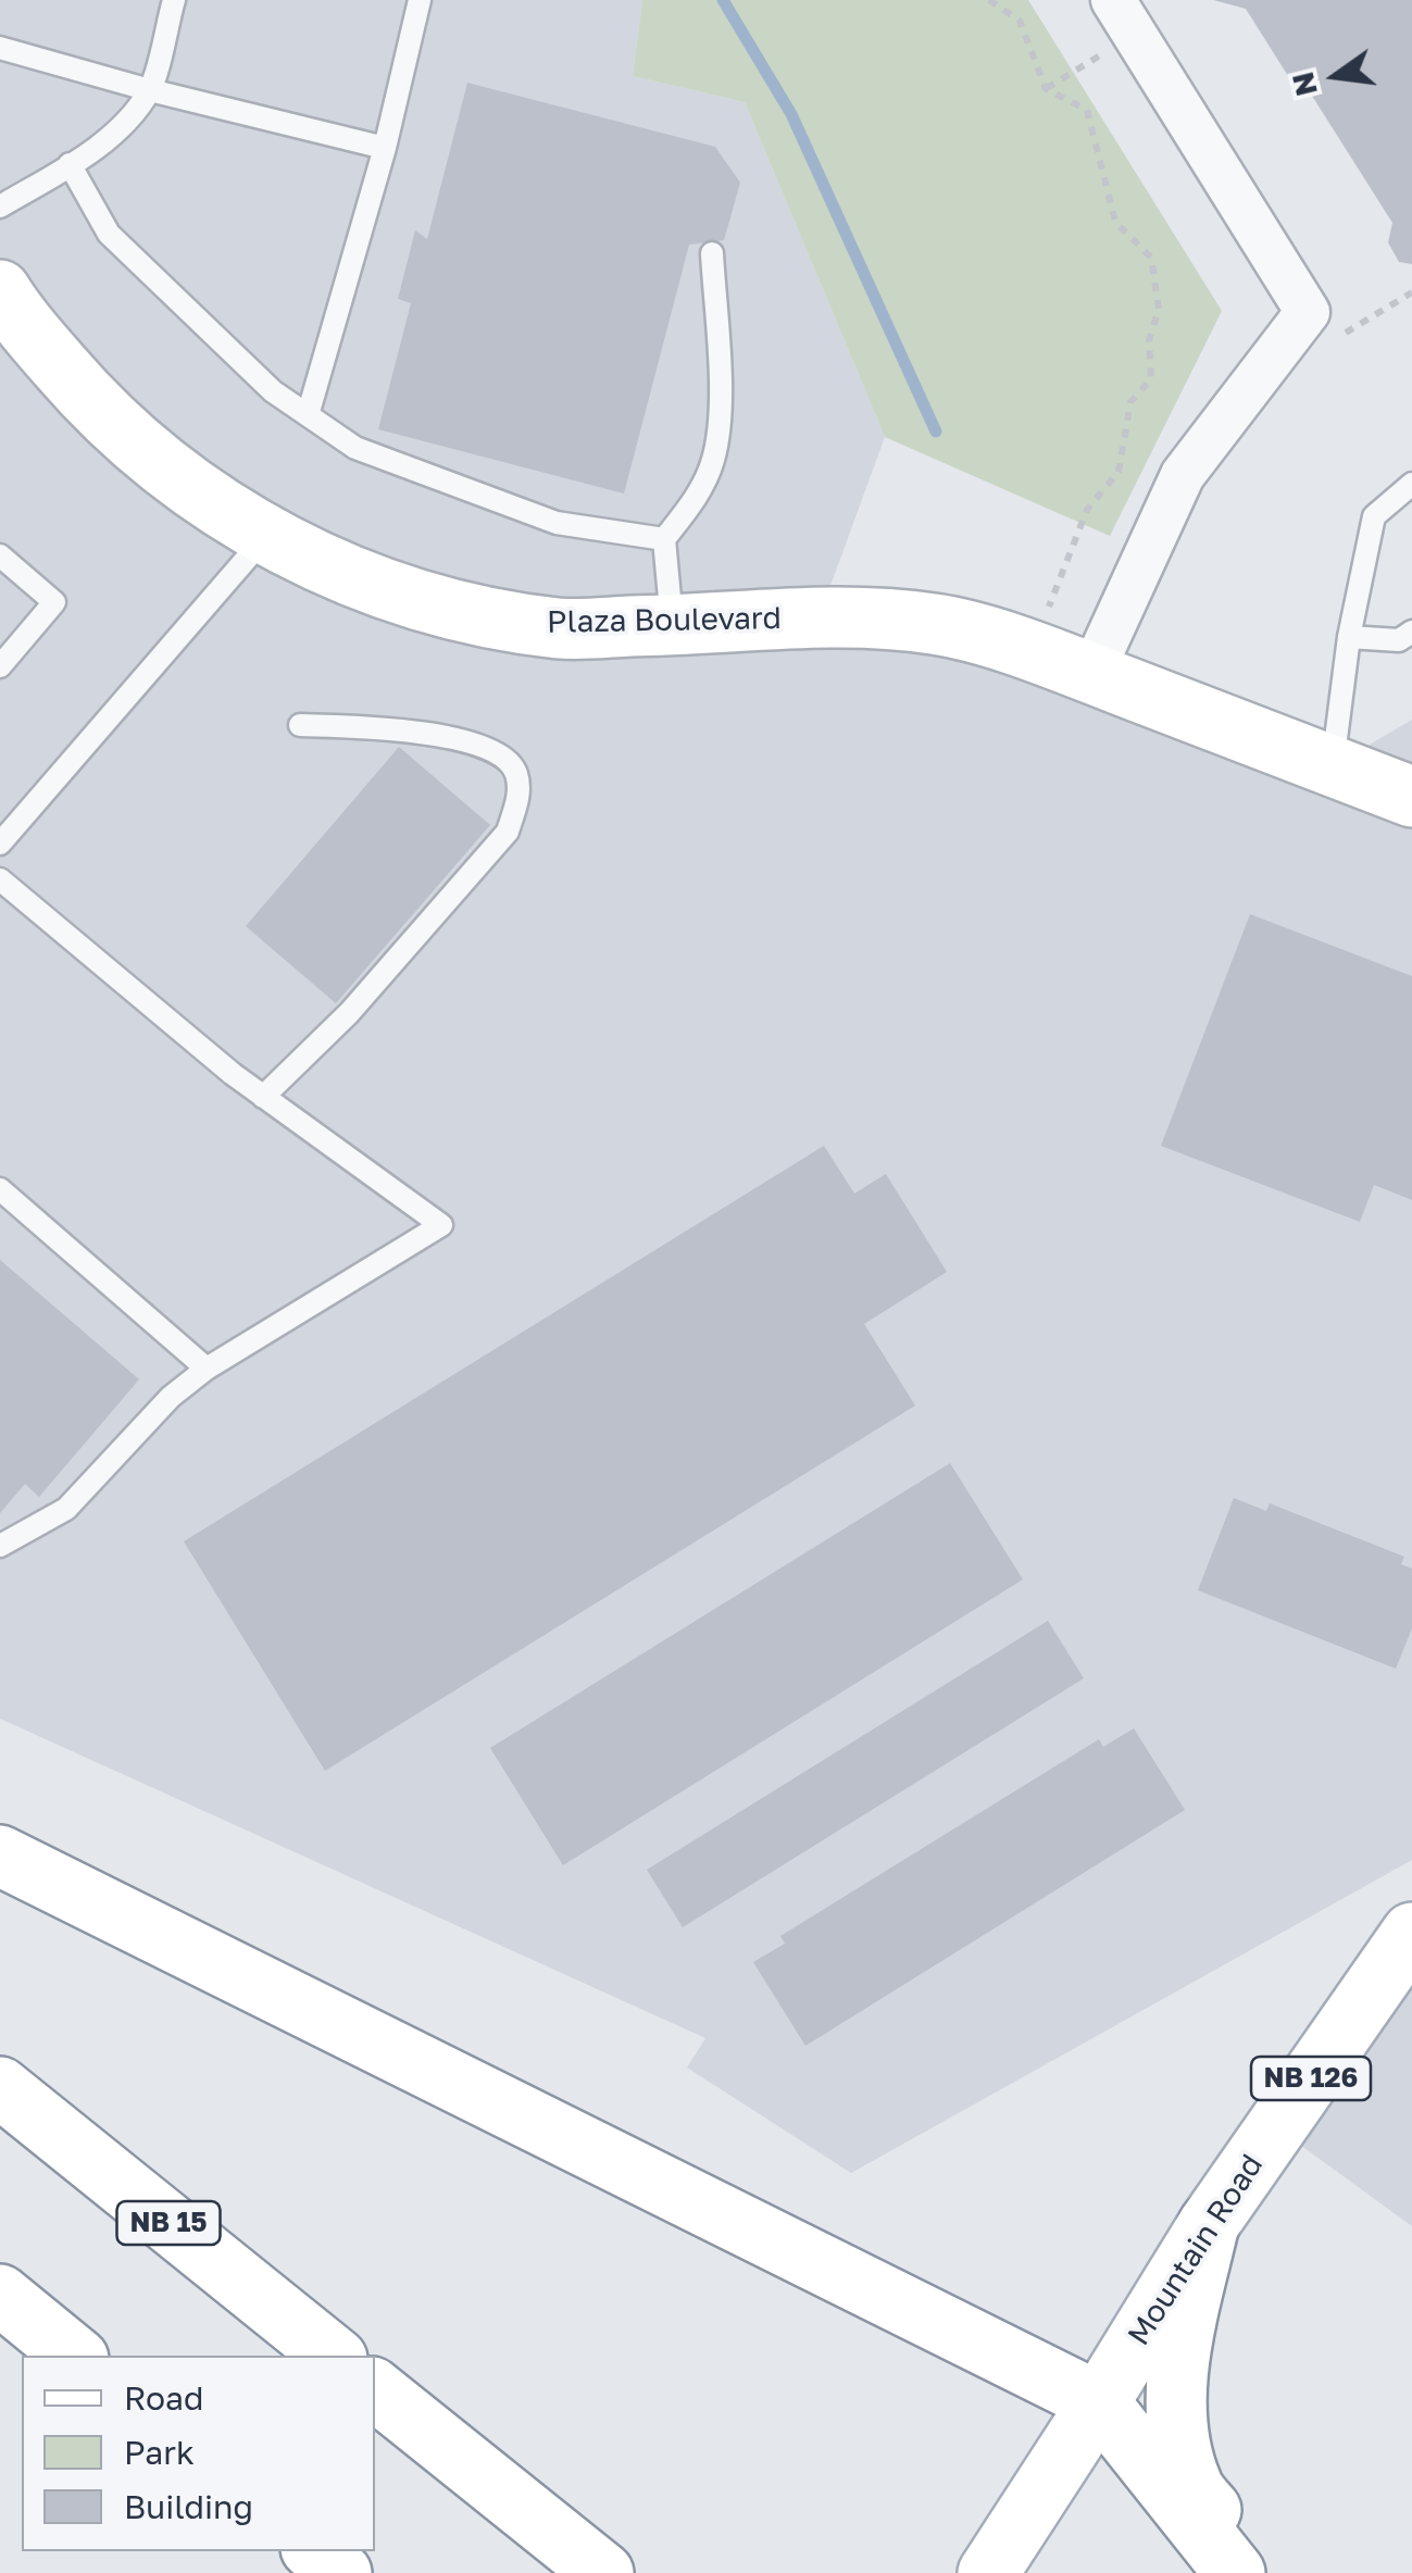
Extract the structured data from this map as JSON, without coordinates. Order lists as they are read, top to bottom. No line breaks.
{"streets":{"main road":["Plaza Boulevard","NB 126","NB 15","Mountain Road"]},"legend":["Road","Park","Building"],"north":"left"}
